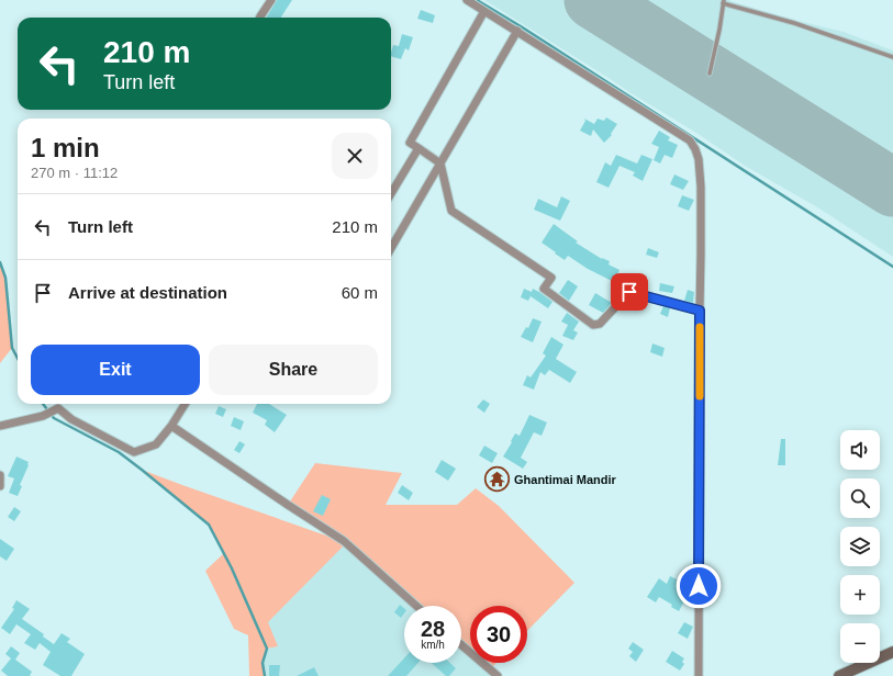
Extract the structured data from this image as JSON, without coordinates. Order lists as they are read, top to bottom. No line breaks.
{"places":{"temple":["Ghantimai Mandir"]},"page":{"turn":["210 m","Turn left"],"heading":["1 min","270 m · 11:12"],"list":[{"name":"Turn left","value":"210 m"},{"name":"Arrive at destination","value":"60 m"}],"buttons":["Exit","Share"],"map_buttons":["+","−"],"speed":"28 km/h","limit":"30"}}
